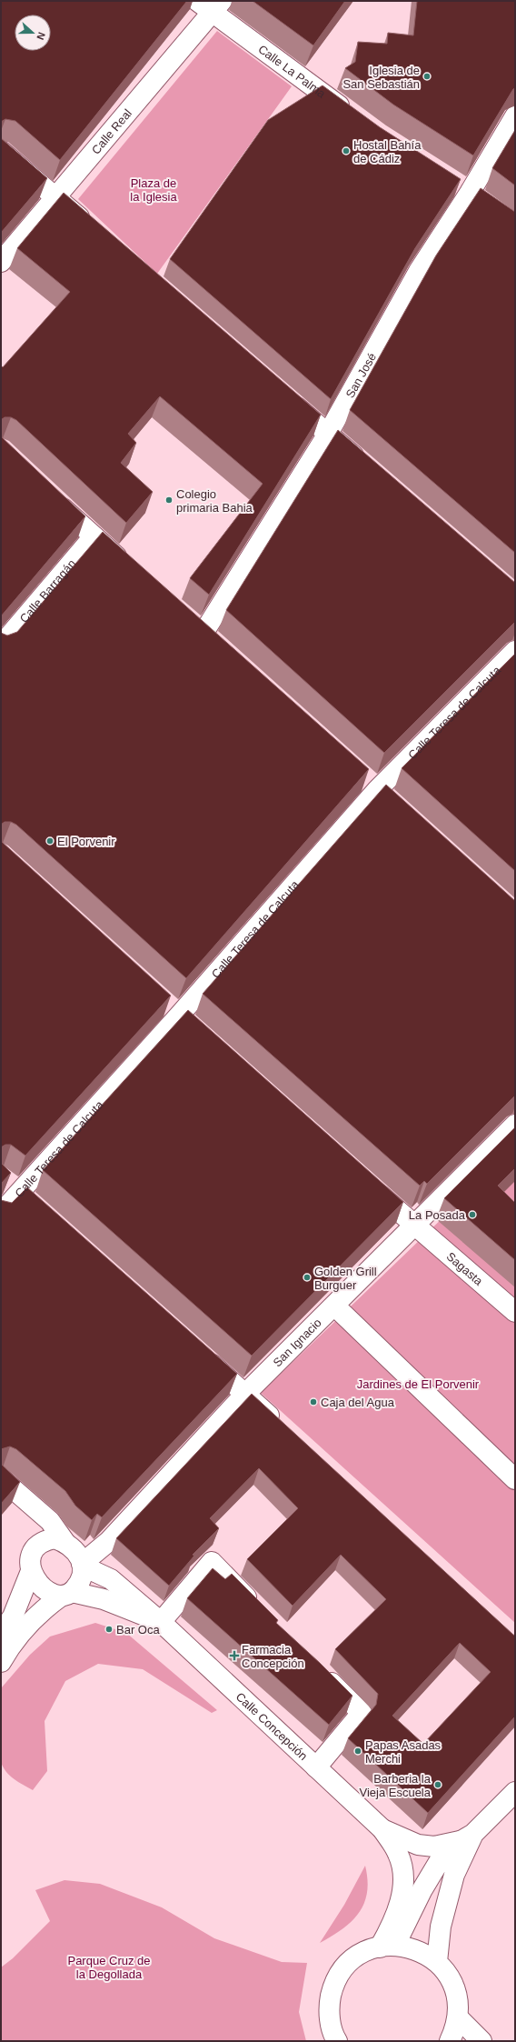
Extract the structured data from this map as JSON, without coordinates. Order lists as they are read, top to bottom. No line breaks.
{"streets":{"street":["Calle La Palma","Calle Real","San José","Calle Barragán","Calle Teresa de Calcuta","Sagasta","San Ignacio","Calle Concepción"]},"crossings":[["Calle La Palma","Calle Real"],["Sagasta","San Ignacio"],["San Ignacio","Calle Concepción"]],"parks":["Plaza de la Iglesia","Jardines de El Porvenir","Parque Cruz de la Degollada"],"places":{"other":["Iglesia de San Sebastián","Hostal Bahía de Cádiz","Colegio primaria Bahia","El Porvenir","La Posada","Golden Grill Burguer","Caja del Agua","Bar Oca","Papas Asadas Merchi","Barberia la Vieja Escuela"],"health":["Farmacia Concepción"]},"north":"right"}
